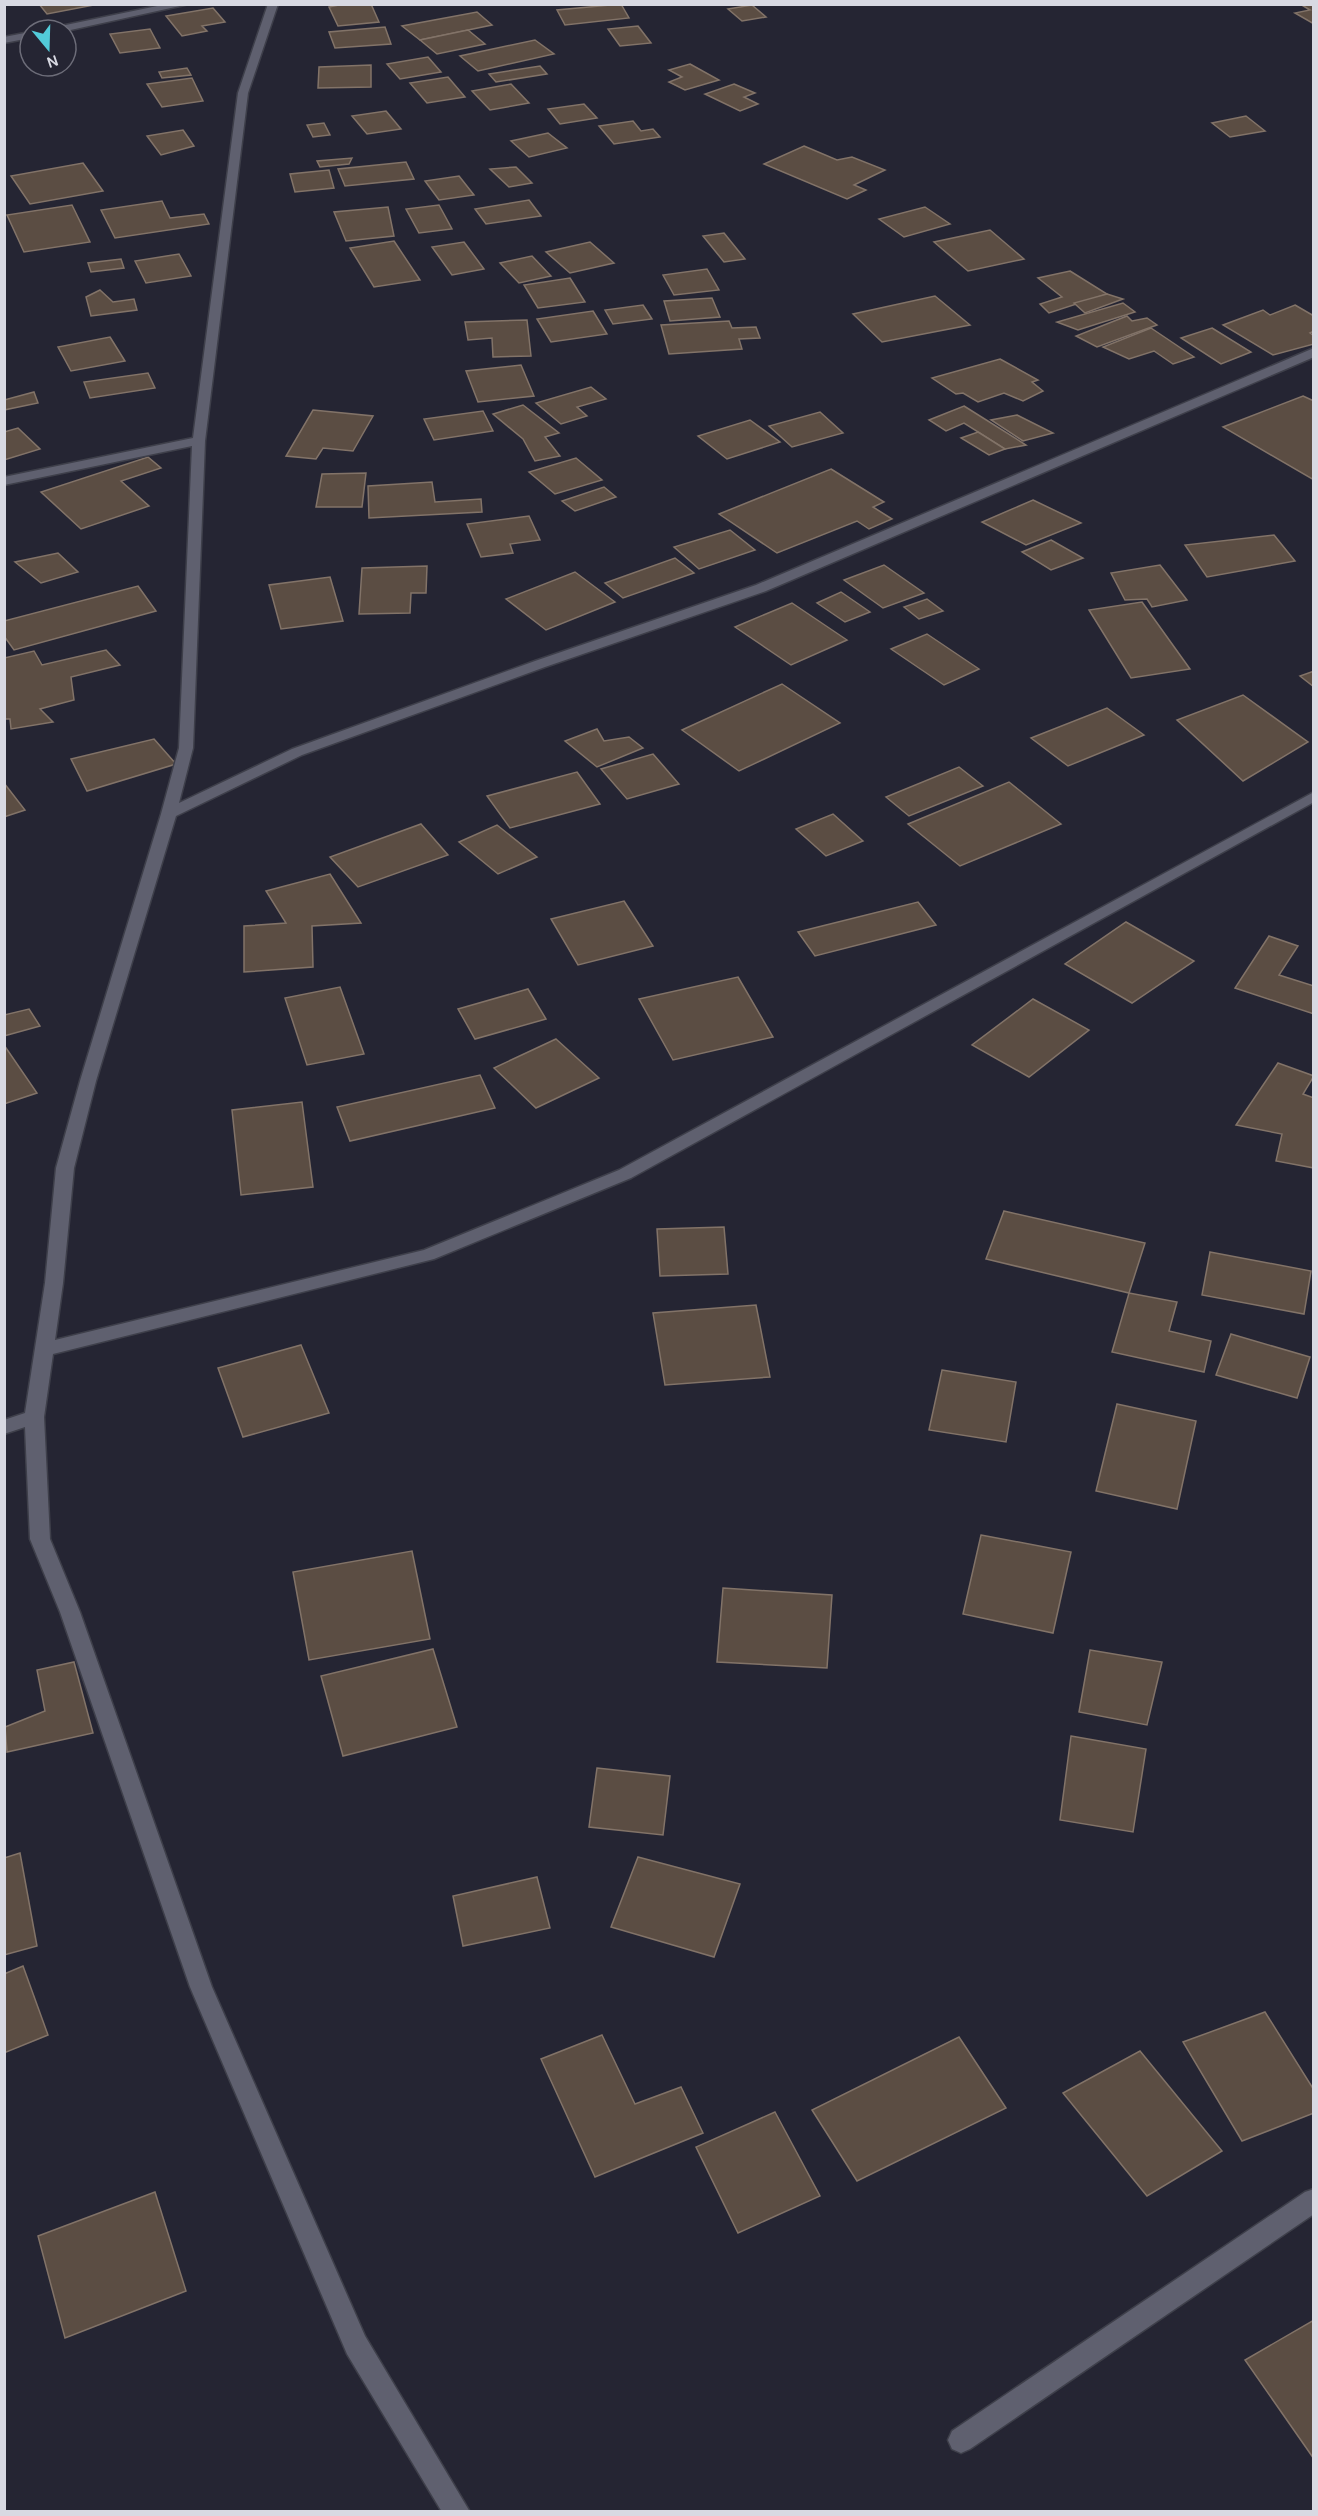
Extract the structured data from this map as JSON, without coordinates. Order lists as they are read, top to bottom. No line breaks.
{"north":"bottom"}
